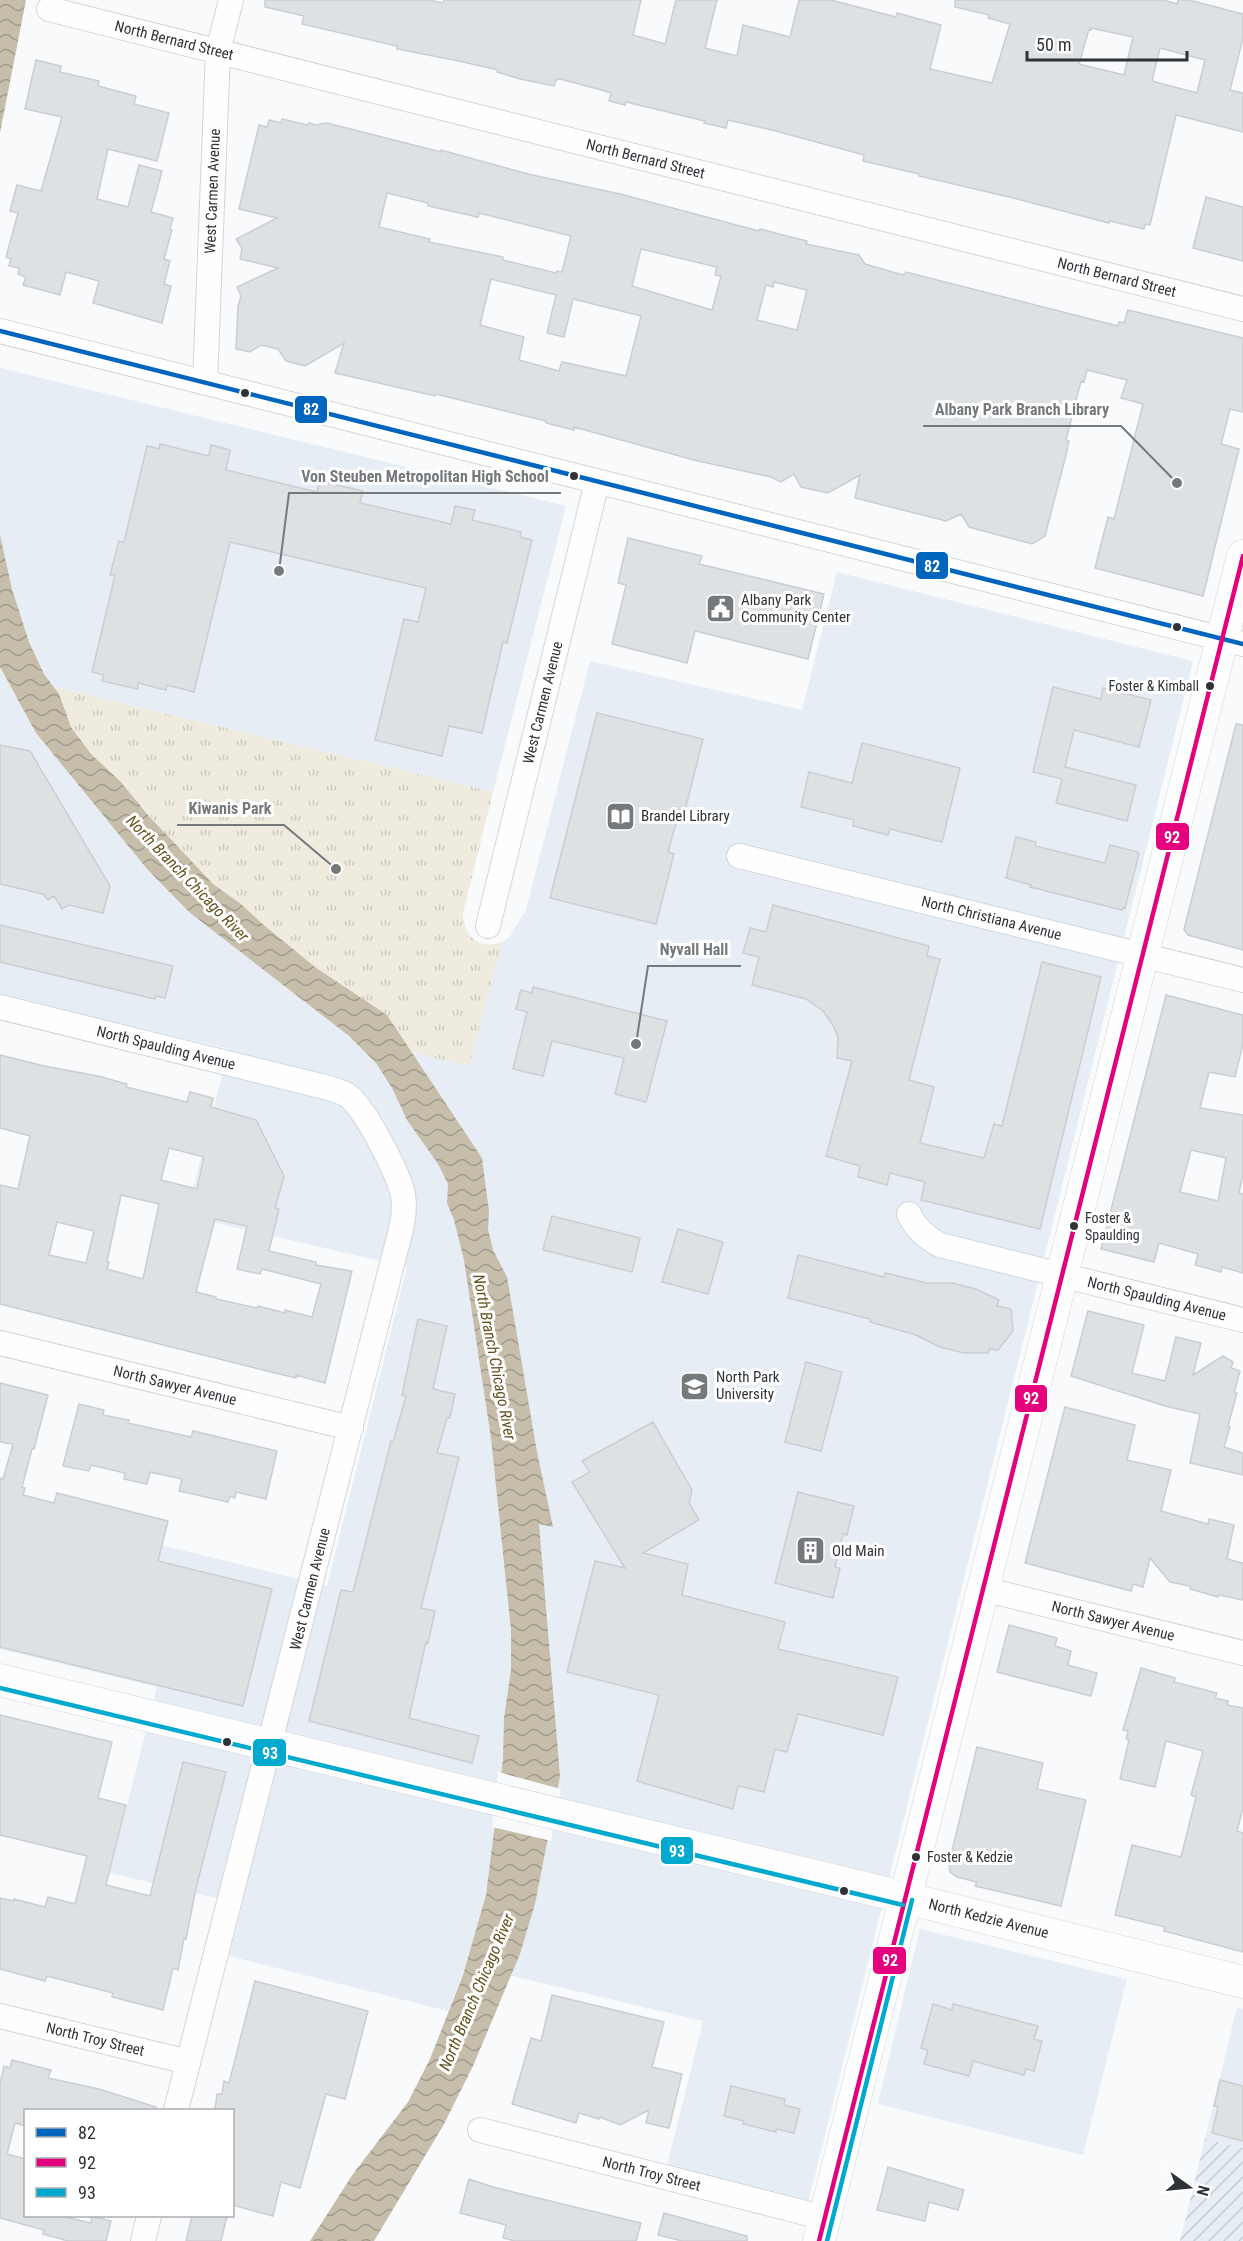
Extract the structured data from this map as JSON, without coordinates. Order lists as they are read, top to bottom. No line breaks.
{"streets":{"main road":["North Kedzie Avenue"],"street":["North Bernard Street","West Carmen Avenue","North Christiana Avenue","North Spaulding Avenue","North Sawyer Avenue","North Troy Street"]},"crossings":[["North Bernard Street","West Carmen Avenue"],["West Carmen Avenue","North Spaulding Avenue"],["West Carmen Avenue","North Sawyer Avenue"],["West Carmen Avenue","North Kedzie Avenue"],["West Carmen Avenue","North Troy Street"]],"water":["North Branch Chicago River"],"places":{"other":["Albany Park Branch Library","Von Steuben Metropolitan High School","Foster & Kimball","Kiwanis Park","Nyvall Hall","Foster & Spaulding","Foster & Kedzie"],"public building":["Albany Park Community Center"],"library":["Brandel Library"],"school or university":["North Park University"],"building":["Old Main"]},"lines":["transit line 82","transit line 92","transit line 93"],"legend":["82","92","93"],"scale_bar":"50 m","north":"right"}
